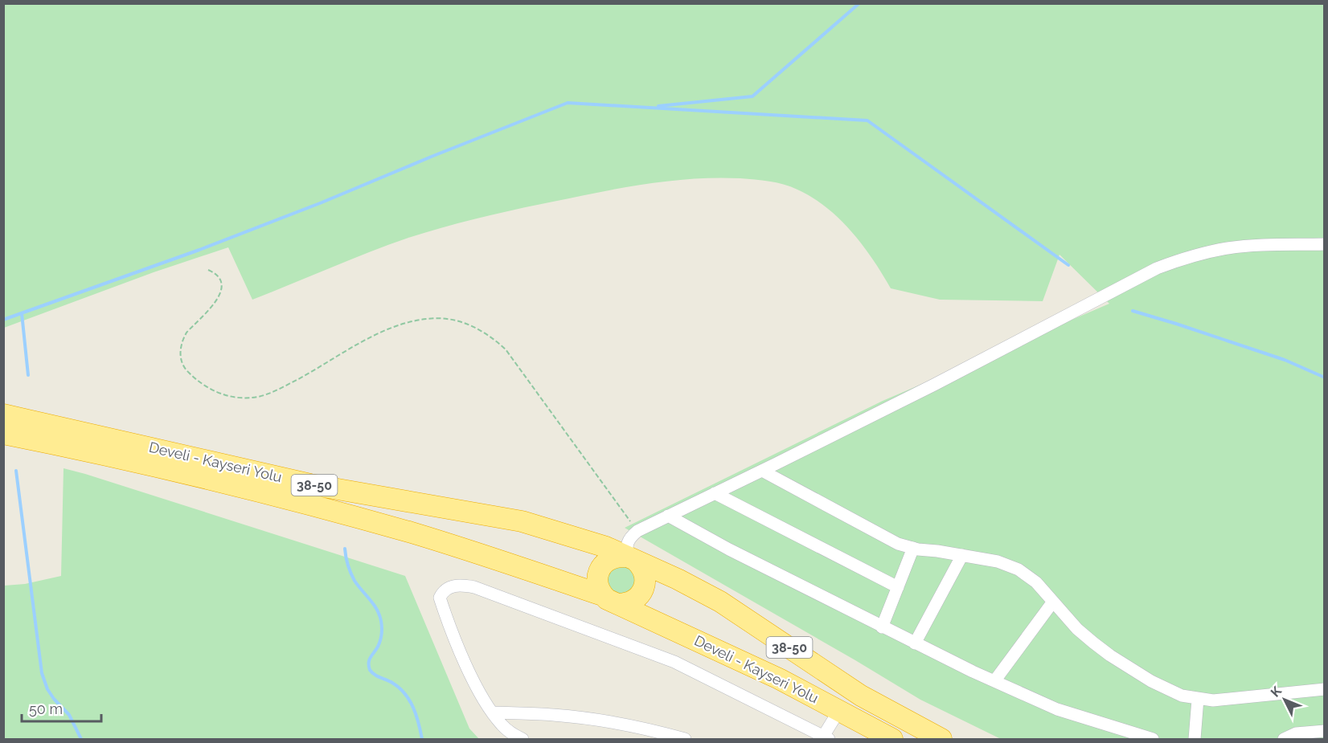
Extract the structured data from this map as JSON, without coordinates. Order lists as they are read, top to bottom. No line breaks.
{"streets":{"highway":["Develi - Kayseri Yolu","38-50"]},"scale_bar":"50 m","north":"top left"}
